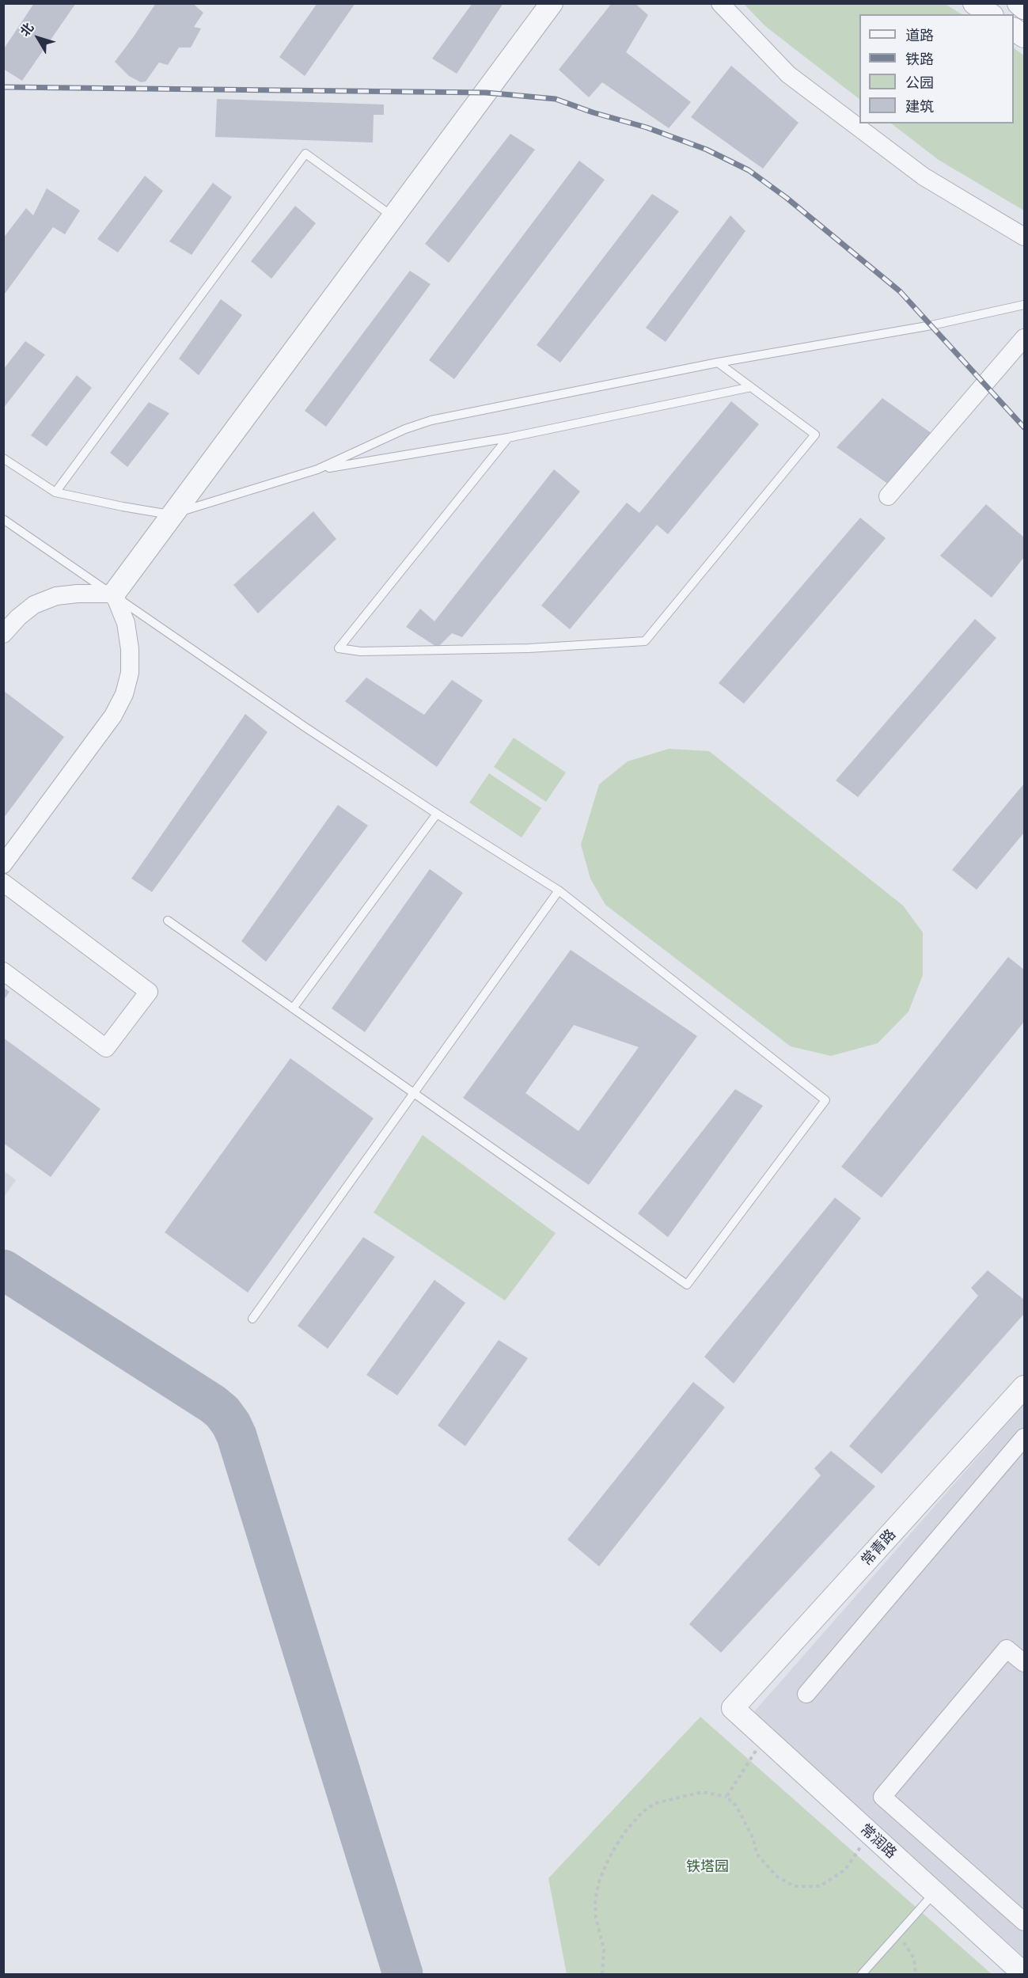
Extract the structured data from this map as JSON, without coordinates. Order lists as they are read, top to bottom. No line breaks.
{"streets":{"street":["常青路","常润路"]},"crossings":[["常青路","常润路"]],"parks":["铁塔园"],"legend":["道路","铁路","公园","建筑"],"north":"top left"}
